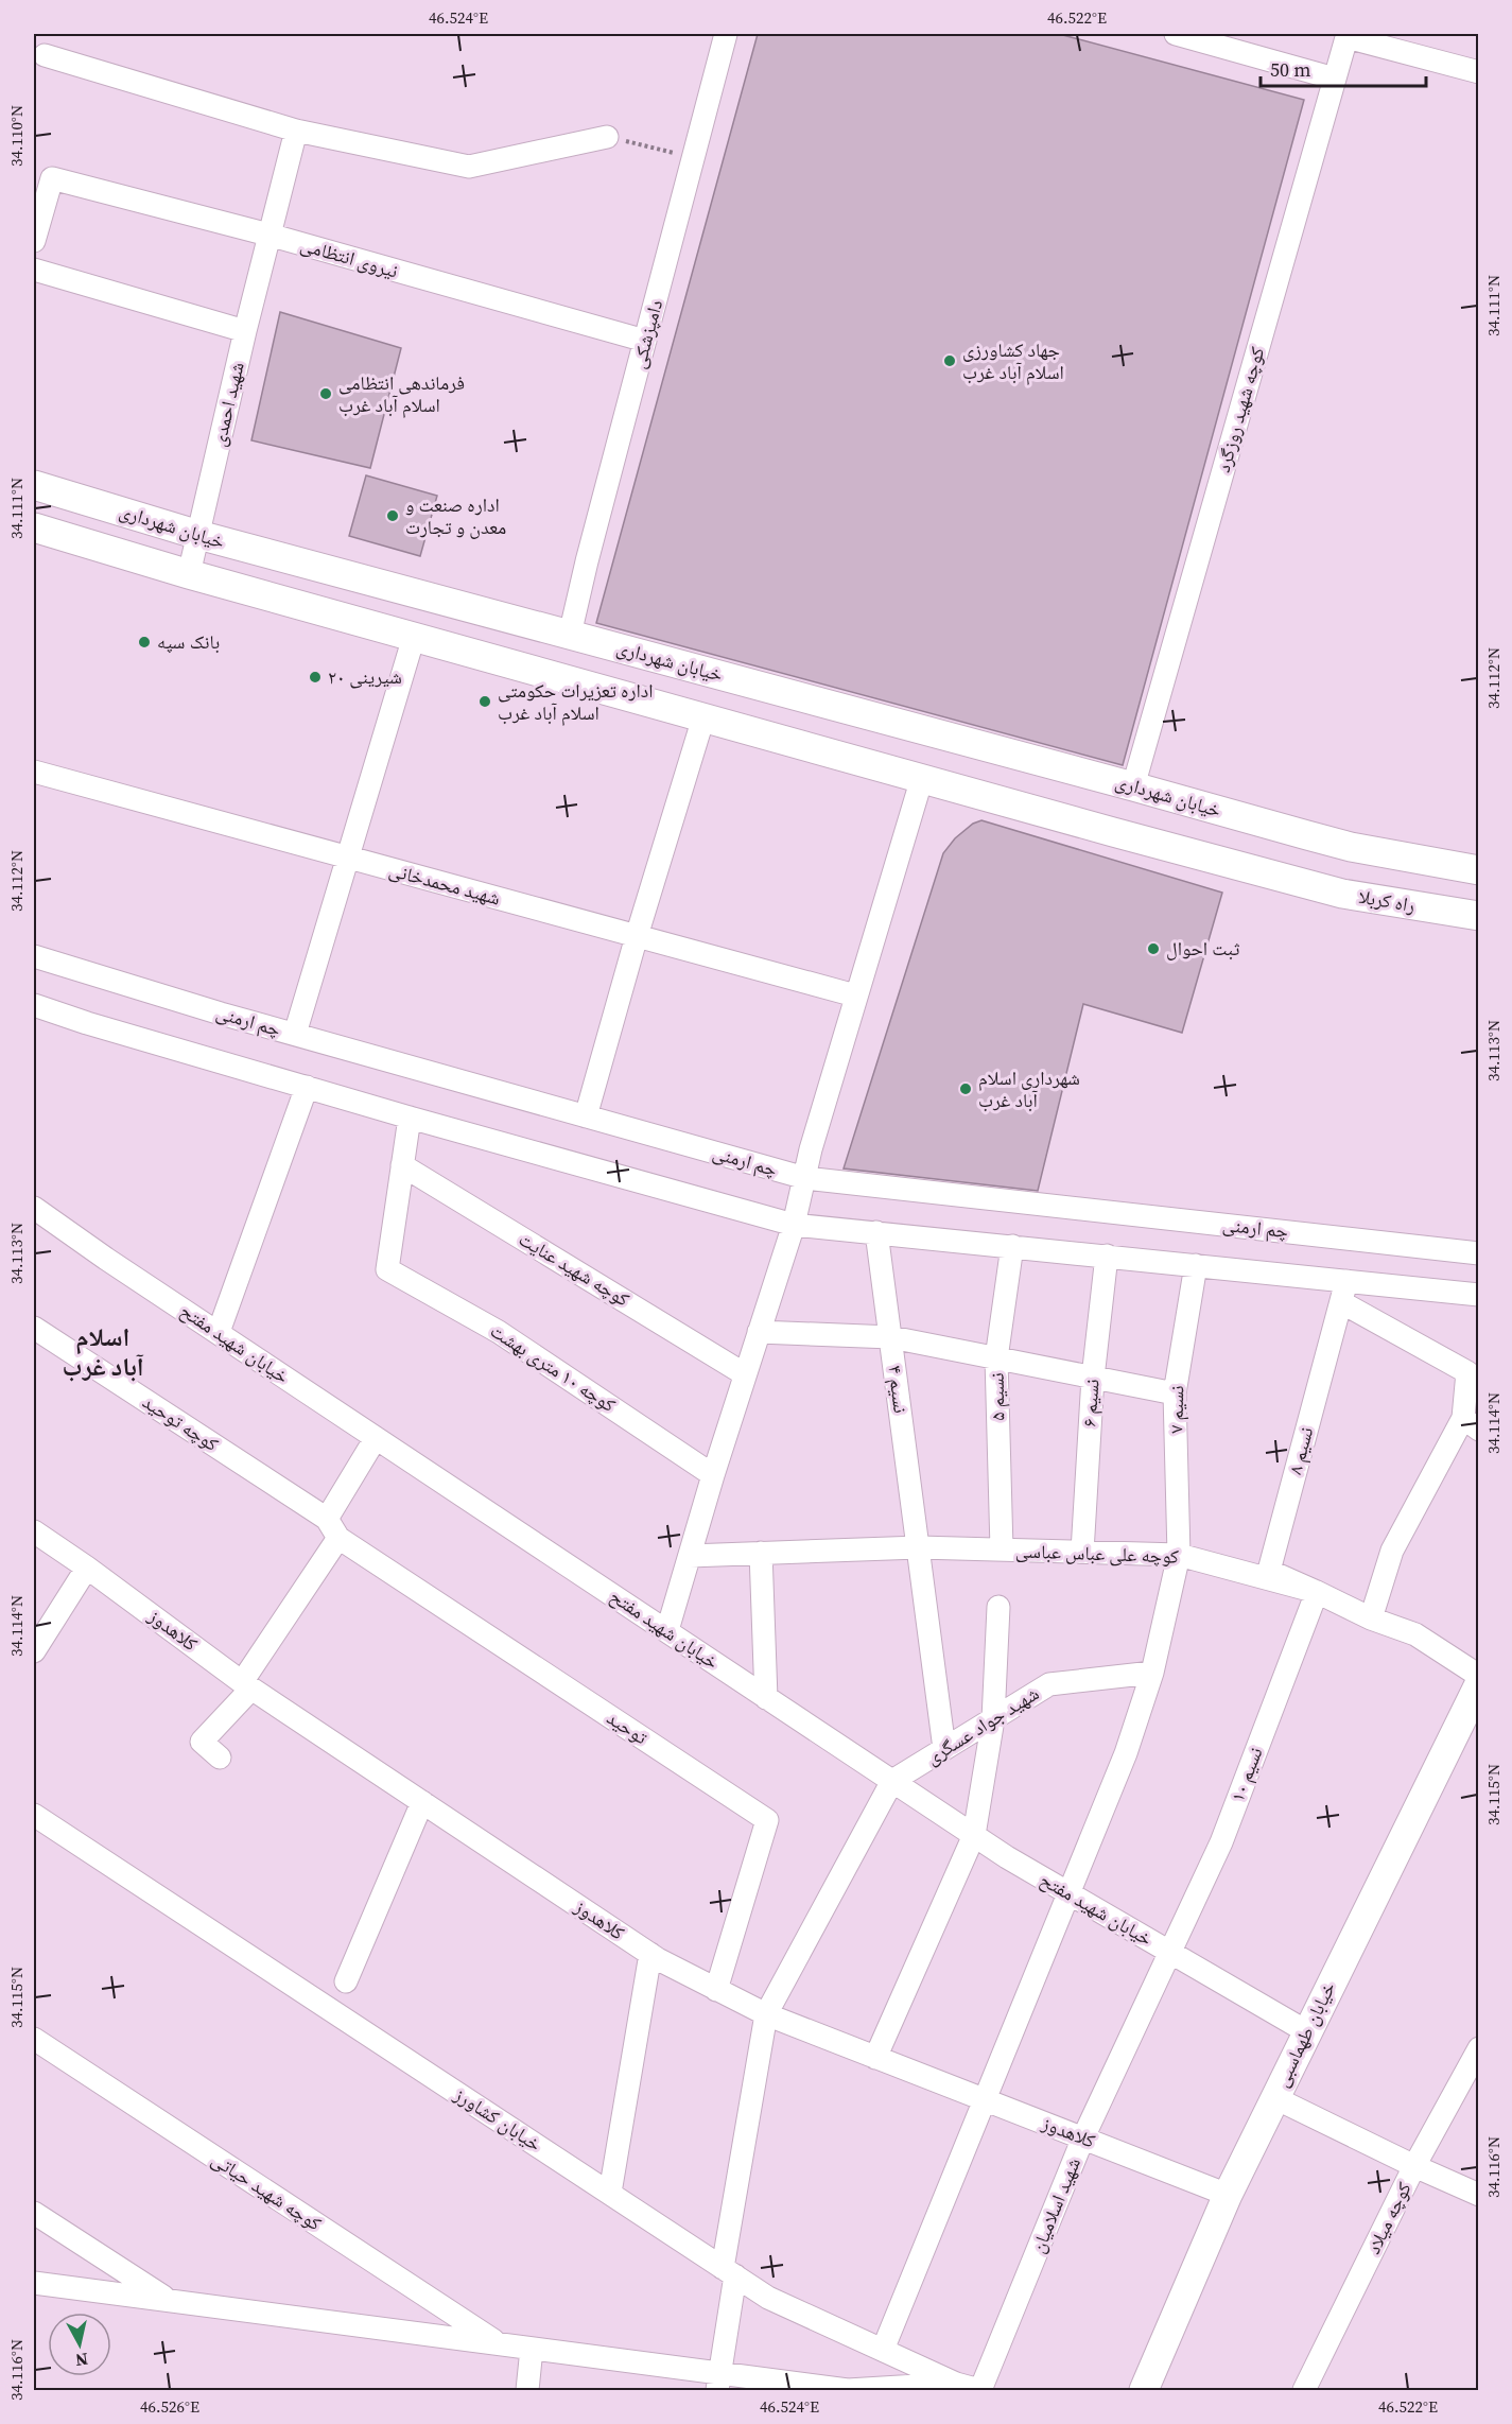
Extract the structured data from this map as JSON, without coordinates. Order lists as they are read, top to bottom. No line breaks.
{"streets":{"main road":["خیابان شهرداری","راه کربلا","خیابان طهماسبی"],"street":["نیروی انتظامی","دامپزشکی","شهید احمدی","کوچه شهید روزگرد","شهید محمدخانی","چم ارمنی","کوچه شهید عنایت","خیابان شهید مفتح","کوچه ۱۰ متری بهشت","نسیم ۴","نسیم ۵","نسیم ۶","نسیم ۷","کوچه توحید","نسیم ۸","کوچه علی عباس عباسی","کلاهدوز","شهید جواد عسگری","توحید","نسیم ۱۰","خیابان کشاورز","کوچه شهید حیاتی","شهید اسلامیان","کوچه میلاد"]},"crossings":[["نیروی انتظامی","دامپزشکی"],["نیروی انتظامی","شهید احمدی"],["دامپزشکی","خیابان شهرداری"],["شهید احمدی","خیابان شهرداری"],["کوچه شهید روزگرد","خیابان شهرداری"],["خیابان شهرداری","راه کربلا"],["کوچه شهید عنایت","کوچه ۱۰ متری بهشت"],["خیابان شهید مفتح","نسیم ۷"],["خیابان شهید مفتح","شهید جواد عسگری"],["خیابان شهید مفتح","نسیم ۱۰"],["خیابان شهید مفتح","خیابان طهماسبی"],["خیابان شهید مفتح","شهید اسلامیان"],["نسیم ۴","کوچه علی عباس عباسی"],["نسیم ۴","شهید جواد عسگری"],["نسیم ۵","کوچه علی عباس عباسی"],["نسیم ۶","کوچه علی عباس عباسی"],["نسیم ۷","کوچه علی عباس عباسی"],["نسیم ۷","کلاهدوز"],["نسیم ۷","شهید جواد عسگری"],["نسیم ۷","خیابان کشاورز"],["نسیم ۸","کوچه علی عباس عباسی"],["نسیم ۸","نسیم ۱۰"],["کوچه علی عباس عباسی","نسیم ۱۰"],["کلاهدوز","توحید"],["کلاهدوز","خیابان طهماسبی"],["کلاهدوز","شهید اسلامیان"],["نسیم ۱۰","شهید اسلامیان"],["خیابان کشاورز","شهید اسلامیان"]],"districts":["اسلام آباد غرب"],"places":["جهاد کشاورزی اسلام آباد غرب","فرماندهی انتظامی اسلام آباد غرب","اداره صنعت و معدن و تجارت","بانک سپه","شیرینی ۲۰","اداره تعزیرات حکومتی اسلام آباد غرب","ثبت احوال","شهرداری اسلام آباد غرب"],"scale_bar":"50 m","north":"bottom","coordinates":["46.524°E","46.522°E","34.110°N","34.111°N","34.112°N","34.113°N","34.114°N","34.115°N","34.116°N","46.526°E"]}
